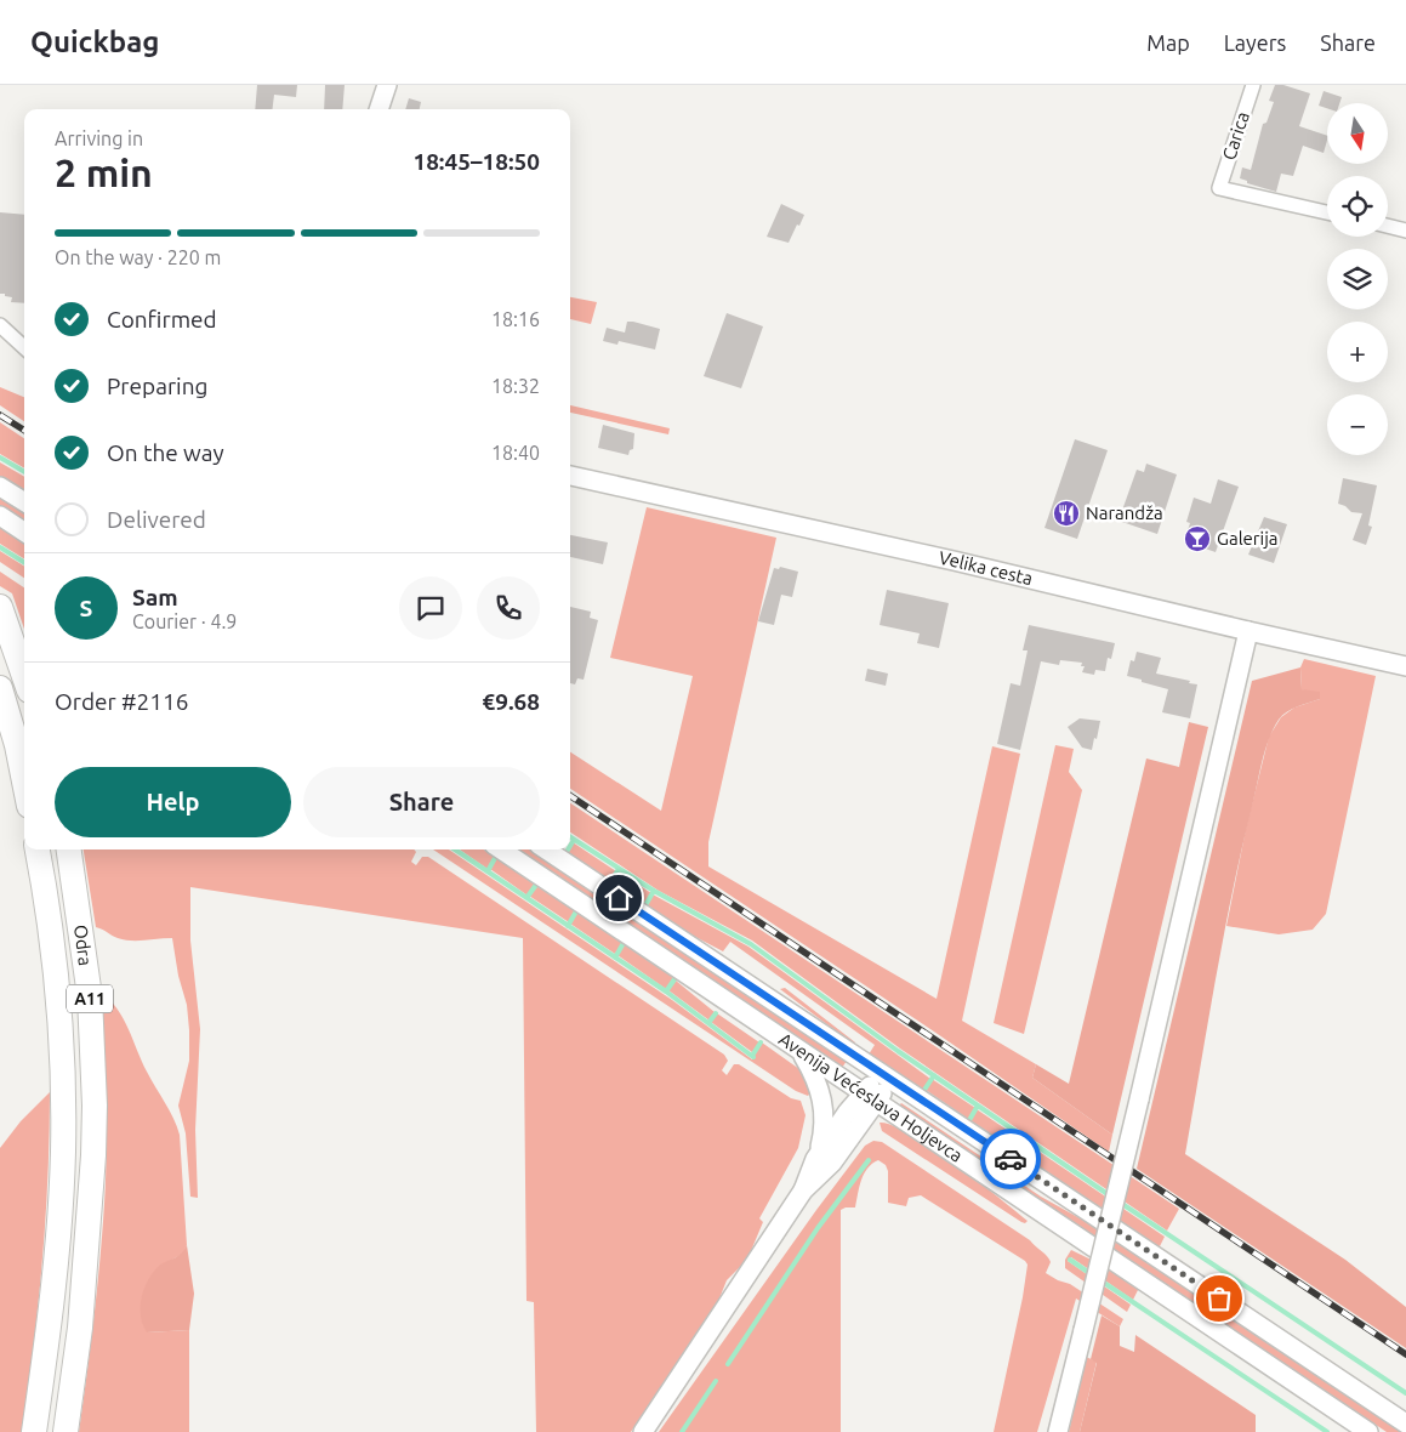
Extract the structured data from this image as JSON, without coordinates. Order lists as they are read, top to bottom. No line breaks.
{"streets":{"highway":["Odra","A11"],"main road":["Velika cesta","Avenija Većeslava Holjevca"],"street":["Carica"]},"places":{"restaurant":["Narandža"],"bar":["Galerija"]},"north":"bottom","page":{"header":"Quickbag","nav":["Map","Layers","Share"],"map_buttons":["+","−"],"heading":["2 min","Arriving in","18:45–18:50"],"panel":["Sam","Courier · 4.9","Order #2116","€9.68"],"bar":"On the way · 220 m","list":[["Confirmed","18:16"],["Preparing","18:32"],["On the way","18:40"],"Delivered"],"round":"S","buttons":["Help","Share"]}}
